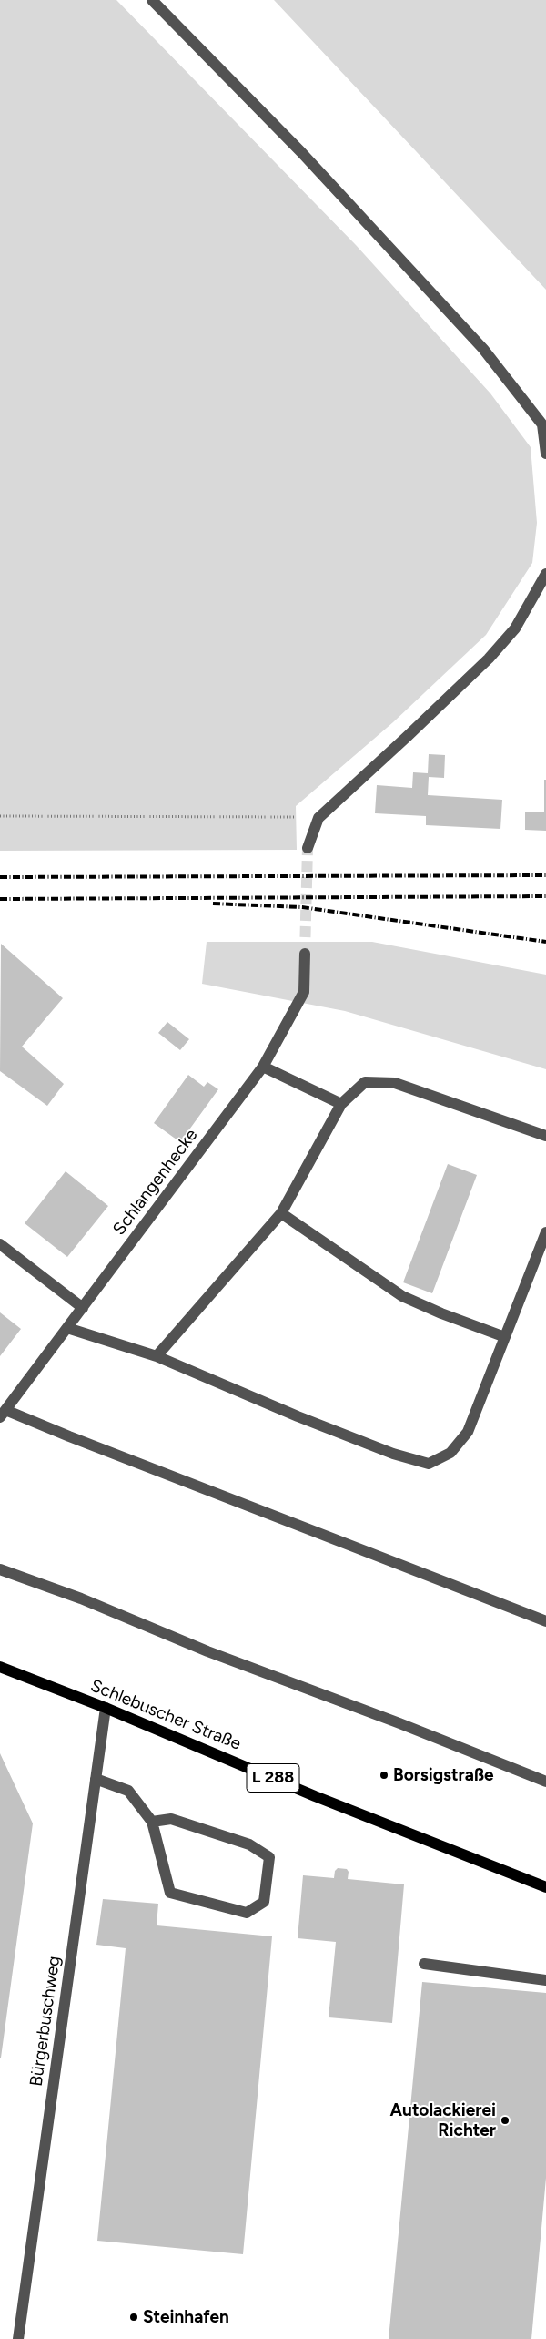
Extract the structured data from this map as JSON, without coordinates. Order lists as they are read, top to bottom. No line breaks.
{"streets":{"main road":["Schlebuscher Straße","L 288"],"street":["Schlangenhecke","Bürgerbuschweg"]},"crossings":[["Schlebuscher Straße","Bürgerbuschweg"]],"places":["Borsigstraße","Autolackierei Richter","Steinhafen"]}
